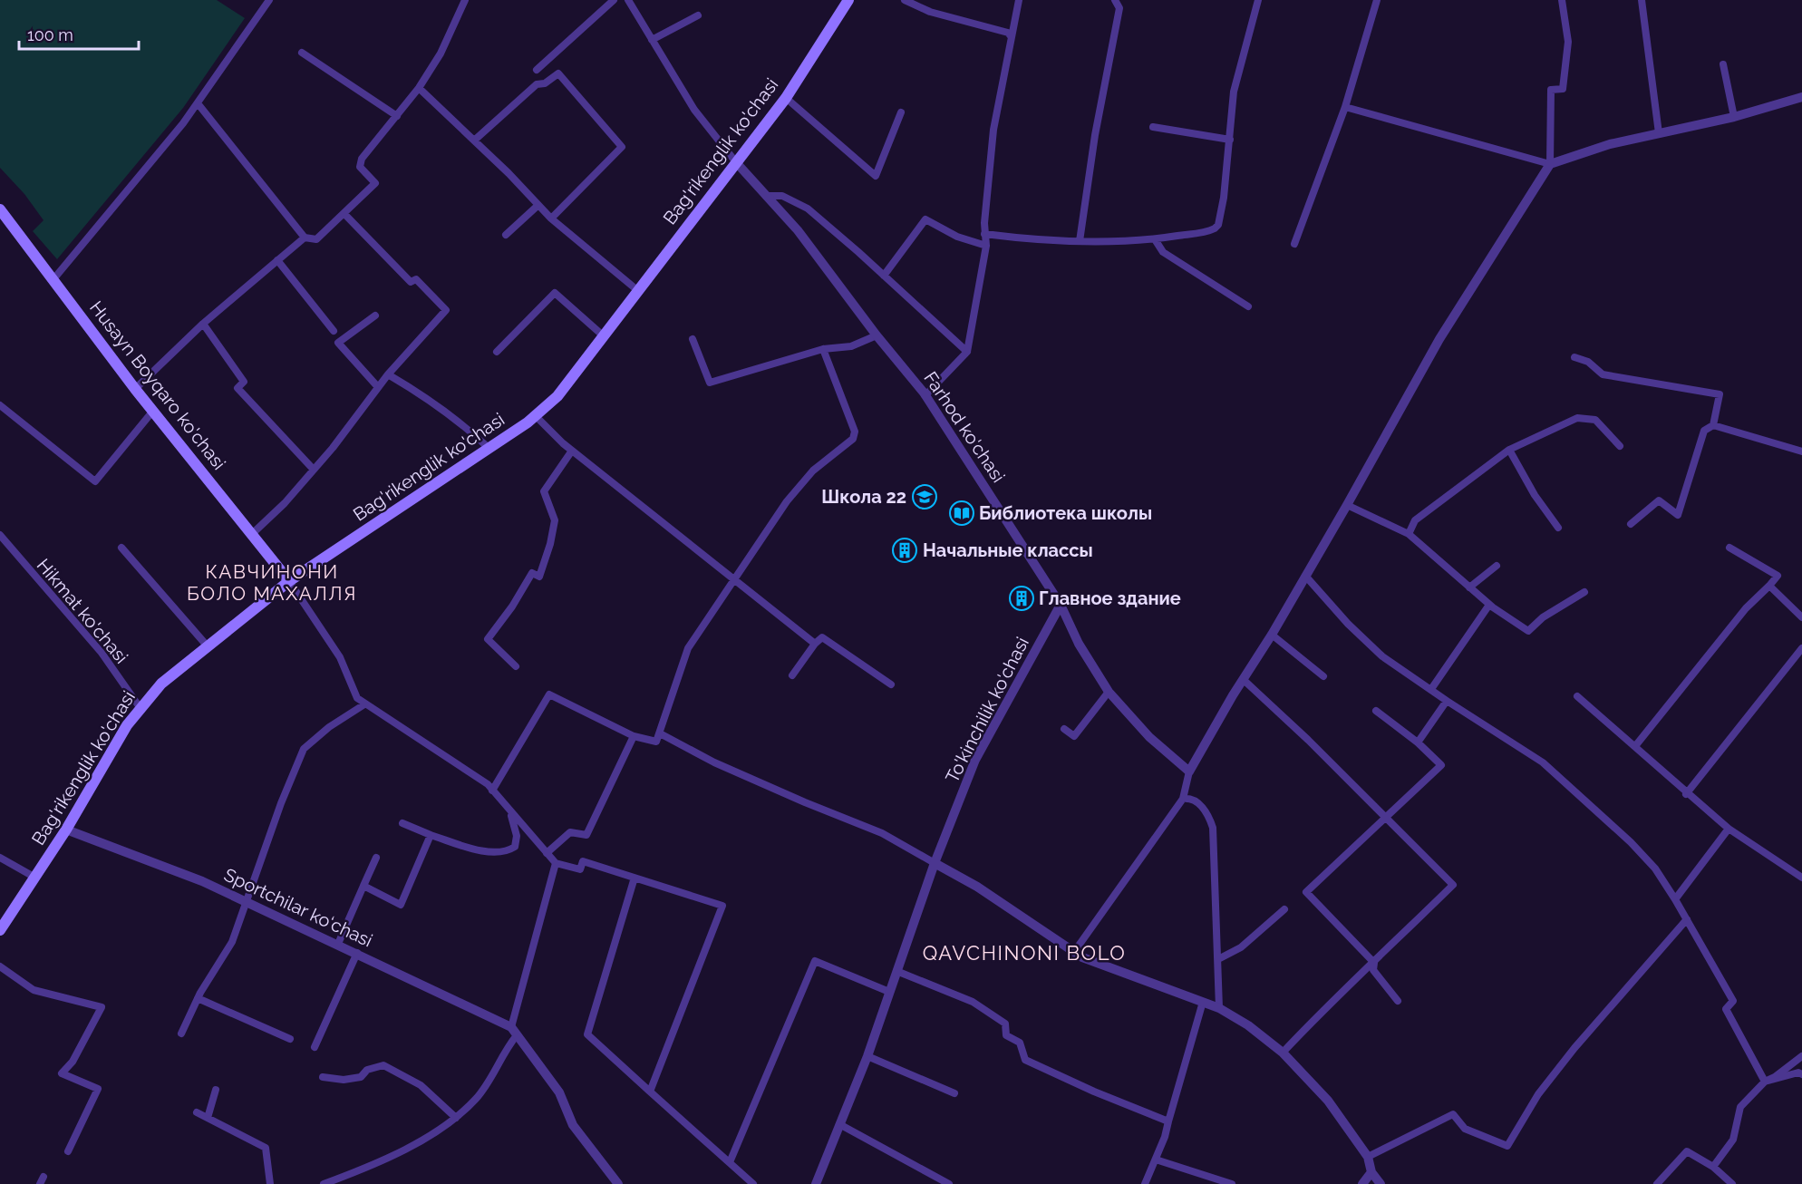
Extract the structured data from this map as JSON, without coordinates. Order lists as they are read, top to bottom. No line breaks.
{"streets":{"main road":["Bag'rikenglik ko'chasi","Husayn Boyqaro ko'chasi"],"street":["Farhod ko'chasi","Hikmat ko'chasi","To'kinchilik ko'chasi","Sportchilar ko‘chasi"]},"crossings":[["Bag'rikenglik ko'chasi","Husayn Boyqaro ko'chasi"],["Bag'rikenglik ko'chasi","Farhod ko'chasi"],["Bag'rikenglik ko'chasi","Hikmat ko'chasi"],["Bag'rikenglik ko'chasi","Sportchilar ko‘chasi"],["Farhod ko'chasi","To'kinchilik ko'chasi"]],"districts":["КАВЧИНОНИ БОЛО МАХАЛЛЯ","QAVCHINONI BOLO"],"places":{"school or university":["Школа 22"],"library":["Библиотека школы"],"building":["Начальные классы","Главное здание"]},"scale_bar":"100 m"}
